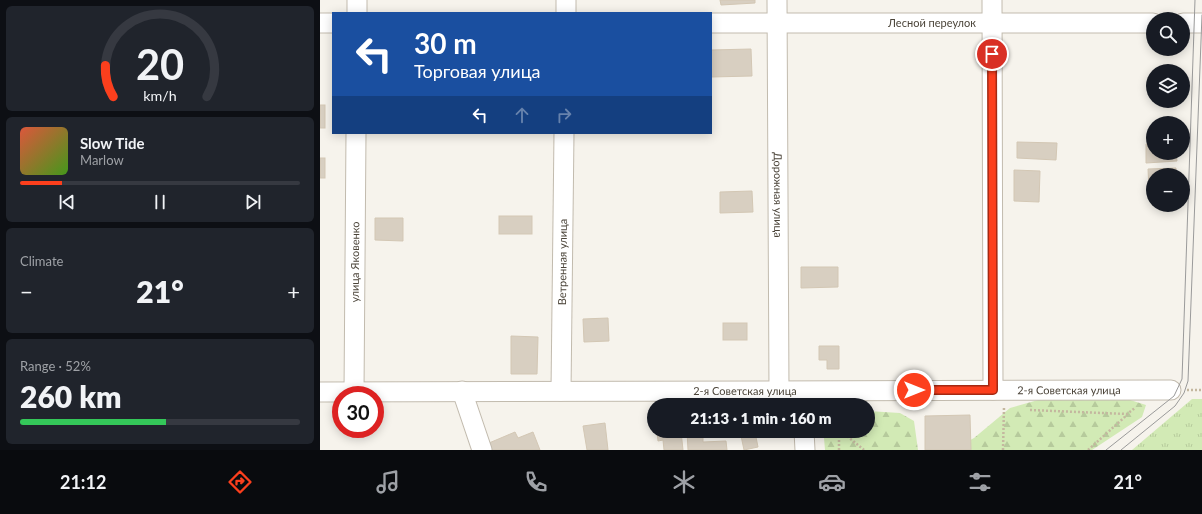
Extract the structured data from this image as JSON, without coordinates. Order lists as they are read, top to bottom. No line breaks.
{"streets":{"street":["Лесной переулок","Дорожная улица","улица Яковенко","Ветренная улица","2-я Советская улица"]},"crossings":[["Лесной переулок","Дорожная улица"],["Дорожная улица","2-я Советская улица"],["Ветренная улица","2-я Советская улица"]],"page":{"map_buttons":["+","−"],"turn":["30 m","Торговая улица"],"song":["Slow Tide","Marlow"],"tile":["Climate",["Range · 52%","260 km"]],"heat":["−","21°","+"],"limit":"30","trip":"21:13 · 1 min · 160 m","tabs":["21:12","21°"],"gauge":["20","km/h"]}}
